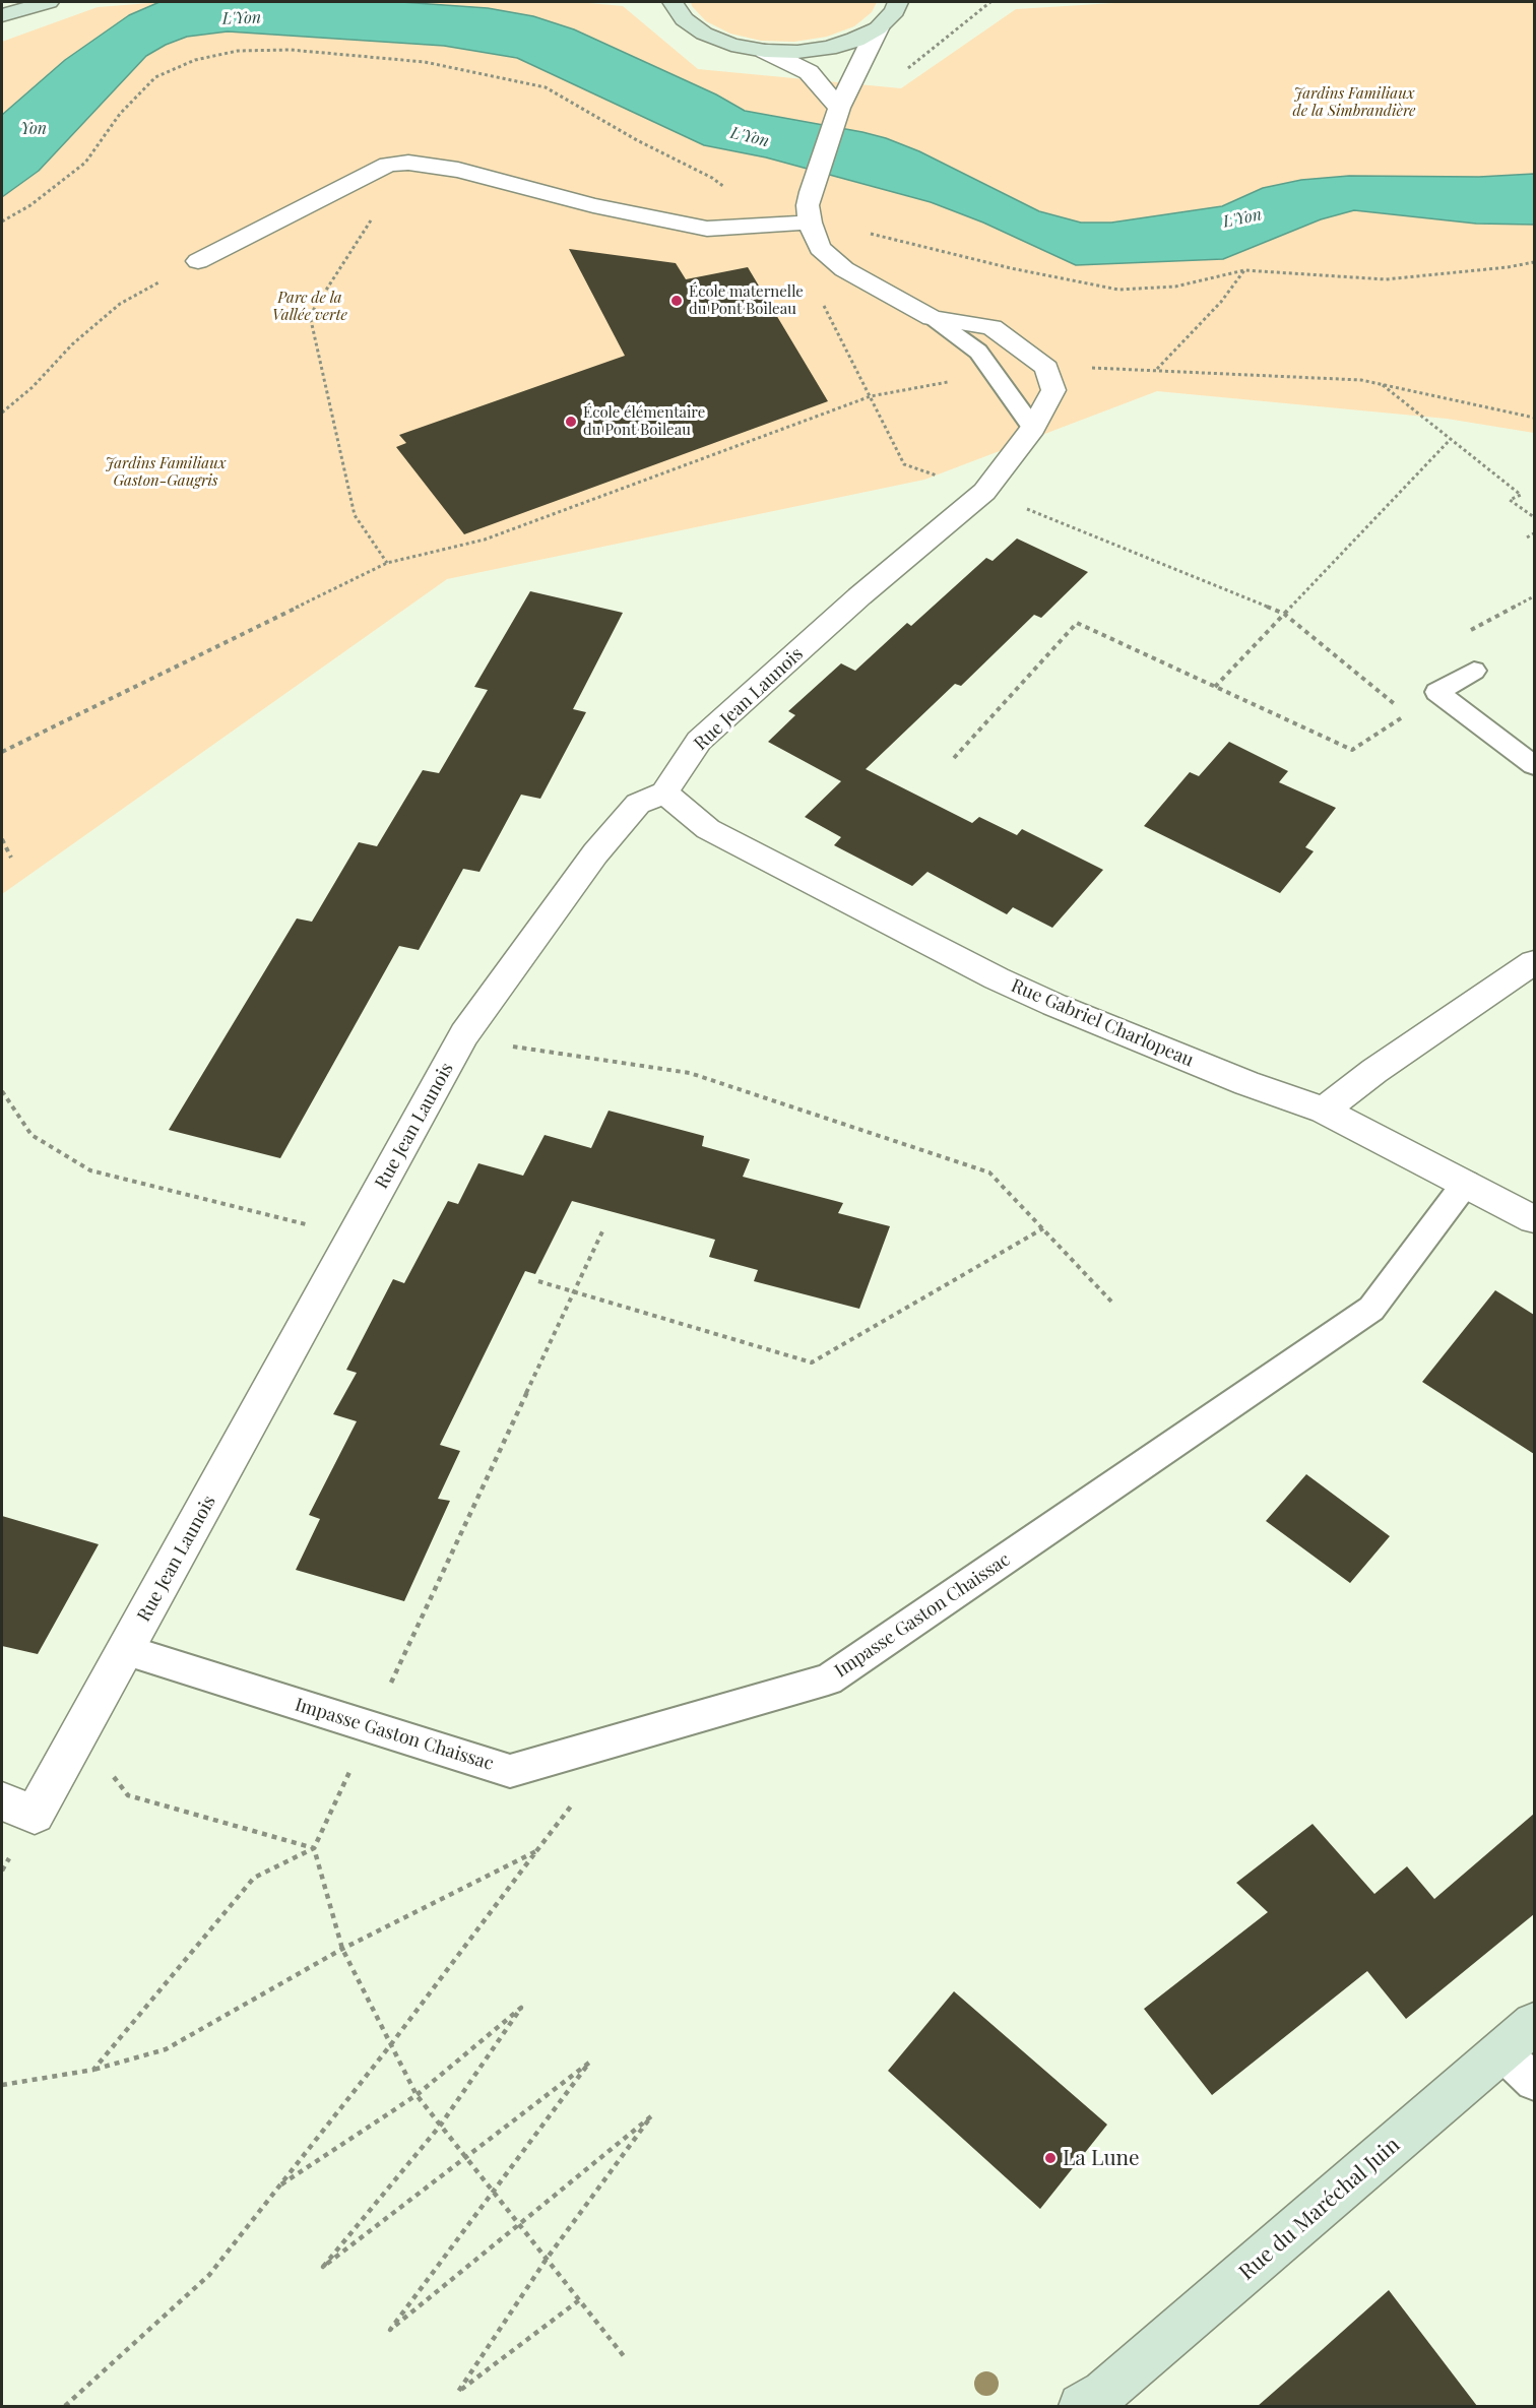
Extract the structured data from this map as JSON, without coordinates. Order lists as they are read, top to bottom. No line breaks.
{"streets":{"street":["Rue Jean Launois","Rue Gabriel Charlopeau","Rue du Maréchal Juin"],"lane":["Impasse Gaston Chaissac"]},"crossings":[["Rue Jean Launois","Rue Gabriel Charlopeau"],["Rue Jean Launois","Impasse Gaston Chaissac"],["Rue Gabriel Charlopeau","Impasse Gaston Chaissac"]],"water":["L'Yon","Yon"],"parks":["Jardins Familiaux de la Simbrandière","Parc de la Vallée verte","Jardins Familiaux Gaston-Gaugris"],"places":["École maternelle du Pont Boileau","École élémentaire du Pont Boileau","La Lune"]}
